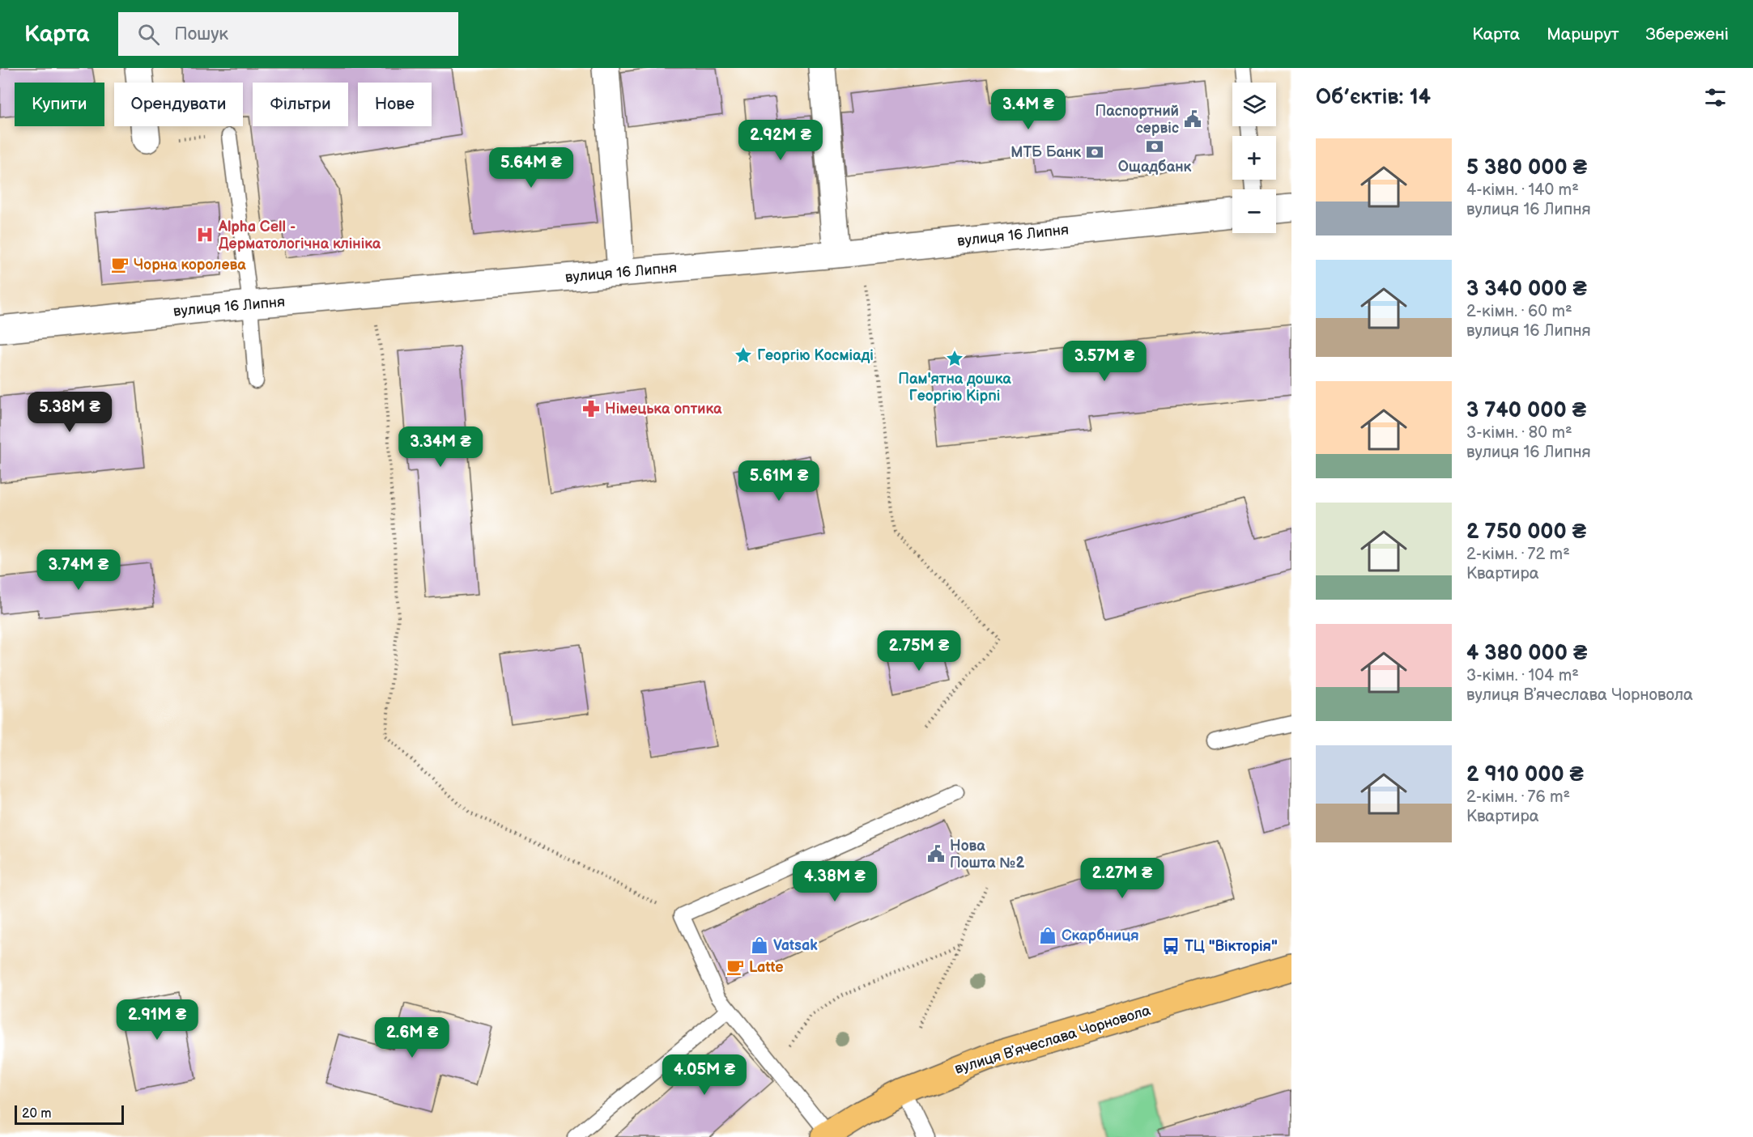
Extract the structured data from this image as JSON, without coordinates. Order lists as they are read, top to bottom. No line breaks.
{"streets":{"main road":["вулиця Вʼячеслава Чорновола"],"street":["вулиця 16 Липня"]},"places":{"public building":["Паспортний сервіс","Нова Пошта №2"],"bank":["Ощадбанк","МТБ Банк"],"hospital":["Alpha Cell - Дерматологічна клініка"],"cafe":["Чорна королева","Latte"],"place":["Георгію Косміаді","Пам'ятна дошка Георгію Кірпі"],"pharmacy":["Німецька оптика"],"shop":["Скарбниця","Vatsak"],"bus stop":["ТЦ \"Вікторія\""]},"scale_bar":"20 m","page":{"header":"Карта","search":"Пошук","nav":["Карта","Маршрут","Збережені"],"heading":"Об’єктів: 14","map_buttons":["+","−"],"chip":["Купити","Орендувати","Фільтри","Нове"],"price":["3.4M ₴","2.92M ₴","5.64M ₴","3.57M ₴","5.38M ₴","3.34M ₴","5.61M ₴","3.74M ₴","2.75M ₴","2.27M ₴","4.38M ₴","2.91M ₴","2.6M ₴","4.05M ₴"],"list":[{"name":"5 380 000 ₴","note":"4-кімн. · 140 m² · вулиця 16 Липня"},{"name":"3 340 000 ₴","note":"2-кімн. · 60 m² · вулиця 16 Липня"},{"name":"3 740 000 ₴","note":"3-кімн. · 80 m² · вулиця 16 Липня"},{"name":"2 750 000 ₴","note":"2-кімн. · 72 m² · Квартира"},{"name":"4 380 000 ₴","note":"3-кімн. · 104 m² · вулиця Вʼячеслава Чорновола"},{"name":"2 910 000 ₴","note":"2-кімн. · 76 m² · Квартира"}],"scale":"20 m"}}
